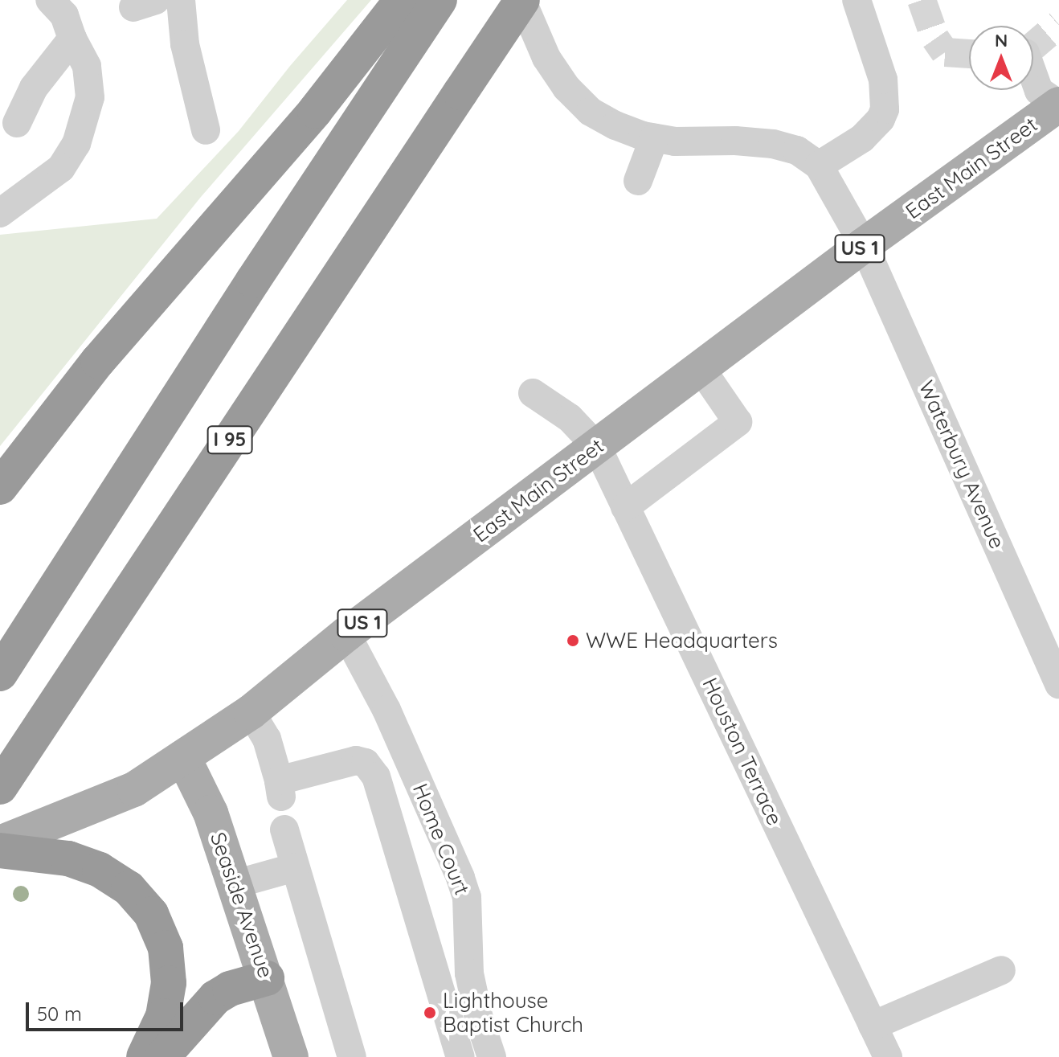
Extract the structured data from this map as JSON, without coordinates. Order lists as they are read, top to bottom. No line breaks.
{"streets":{"highway":["I 95"],"main road":["East Main Street","US 1","Seaside Avenue"],"street":["Waterbury Avenue","Houston Terrace","Home Court"]},"crossings":[["East Main Street","Waterbury Avenue"],["East Main Street","Houston Terrace"],["East Main Street","Home Court"],["East Main Street","Seaside Avenue"]],"places":["WWE Headquarters","Lighthouse Baptist Church"],"scale_bar":"50 m","north":"top"}
